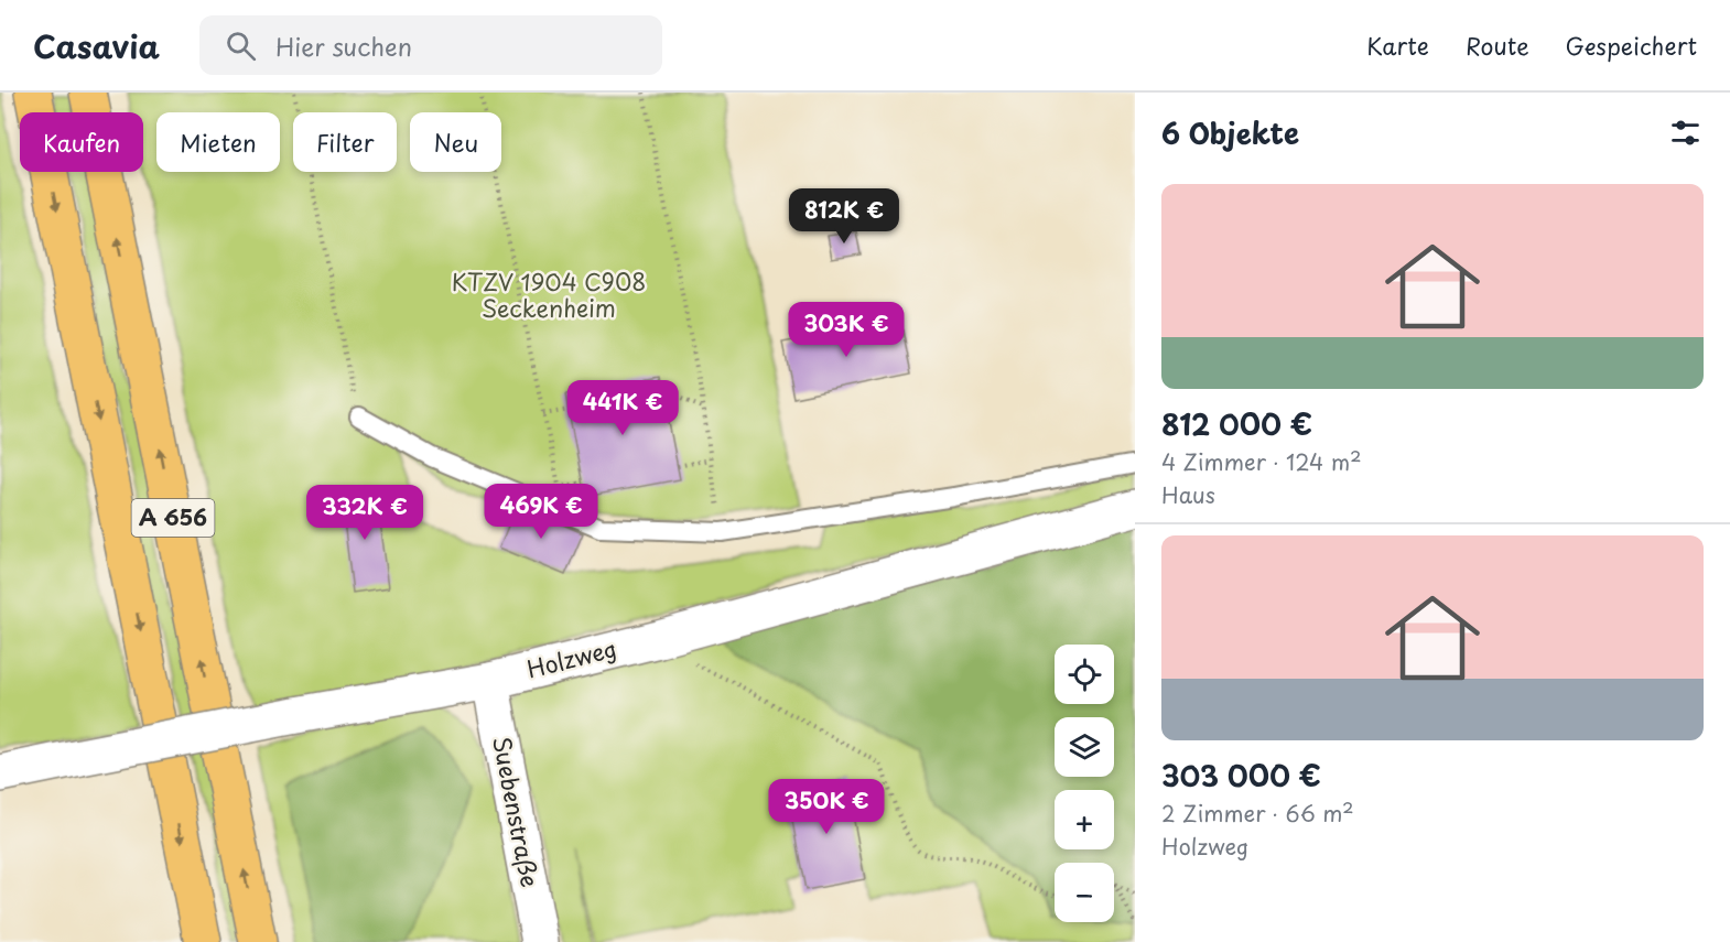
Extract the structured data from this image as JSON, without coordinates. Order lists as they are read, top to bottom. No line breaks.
{"streets":{"highway":["A 656"],"street":["Holzweg","Suebenstraße"]},"crossings":[["Holzweg","Suebenstraße"]],"parks":["KTZV 1904 C908 Seckenheim"],"page":{"header":"Casavia","search":"Hier suchen","nav":["Karte","Route","Gespeichert"],"heading":"6 Objekte","chip":["Kaufen","Mieten","Filter","Neu"],"list":[{"name":"812 000 €","note":"4 Zimmer · 124 m² · Haus"},{"name":"303 000 €","note":"2 Zimmer · 66 m² · Holzweg"}],"price":["812K €","303K €","441K €","469K €","332K €","350K €"],"map_buttons":["+","−"]}}
